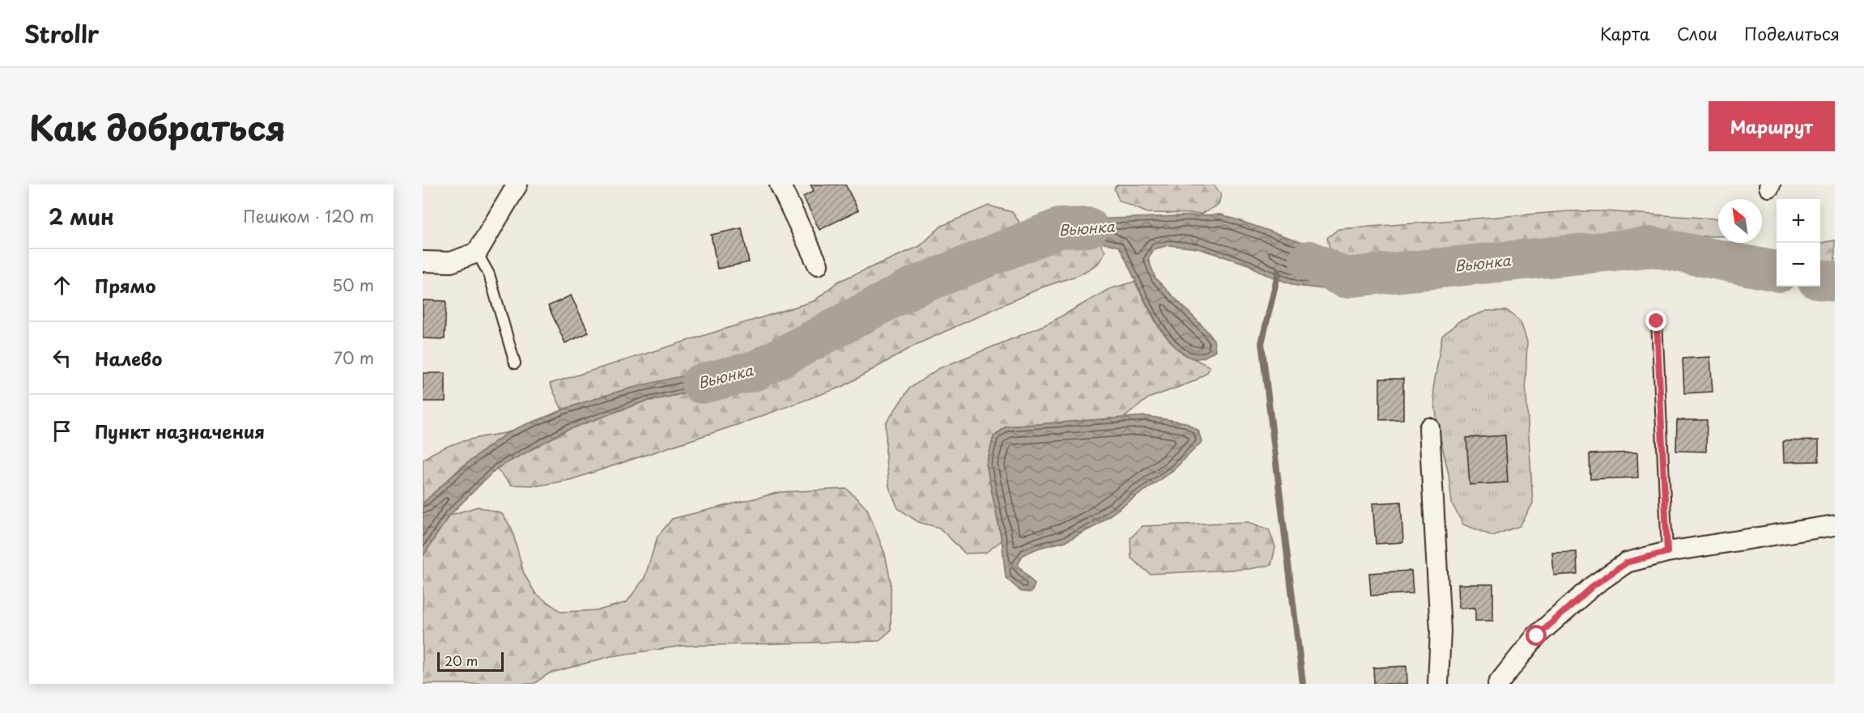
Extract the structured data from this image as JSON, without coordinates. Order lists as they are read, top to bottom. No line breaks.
{"water":["Вьюнка"],"scale_bar":"20 m","north":"top left","page":{"header":"Strollr","nav":["Карта","Слои","Поделиться"],"title":"Как добраться","buttons":"Маршрут","heading":["2 мин","Пешком · 120 m"],"map_buttons":["+","−"],"list":[["Прямо","50 m"],["Налево","70 m"],"Пункт назначения"],"scale":"20 m"}}
